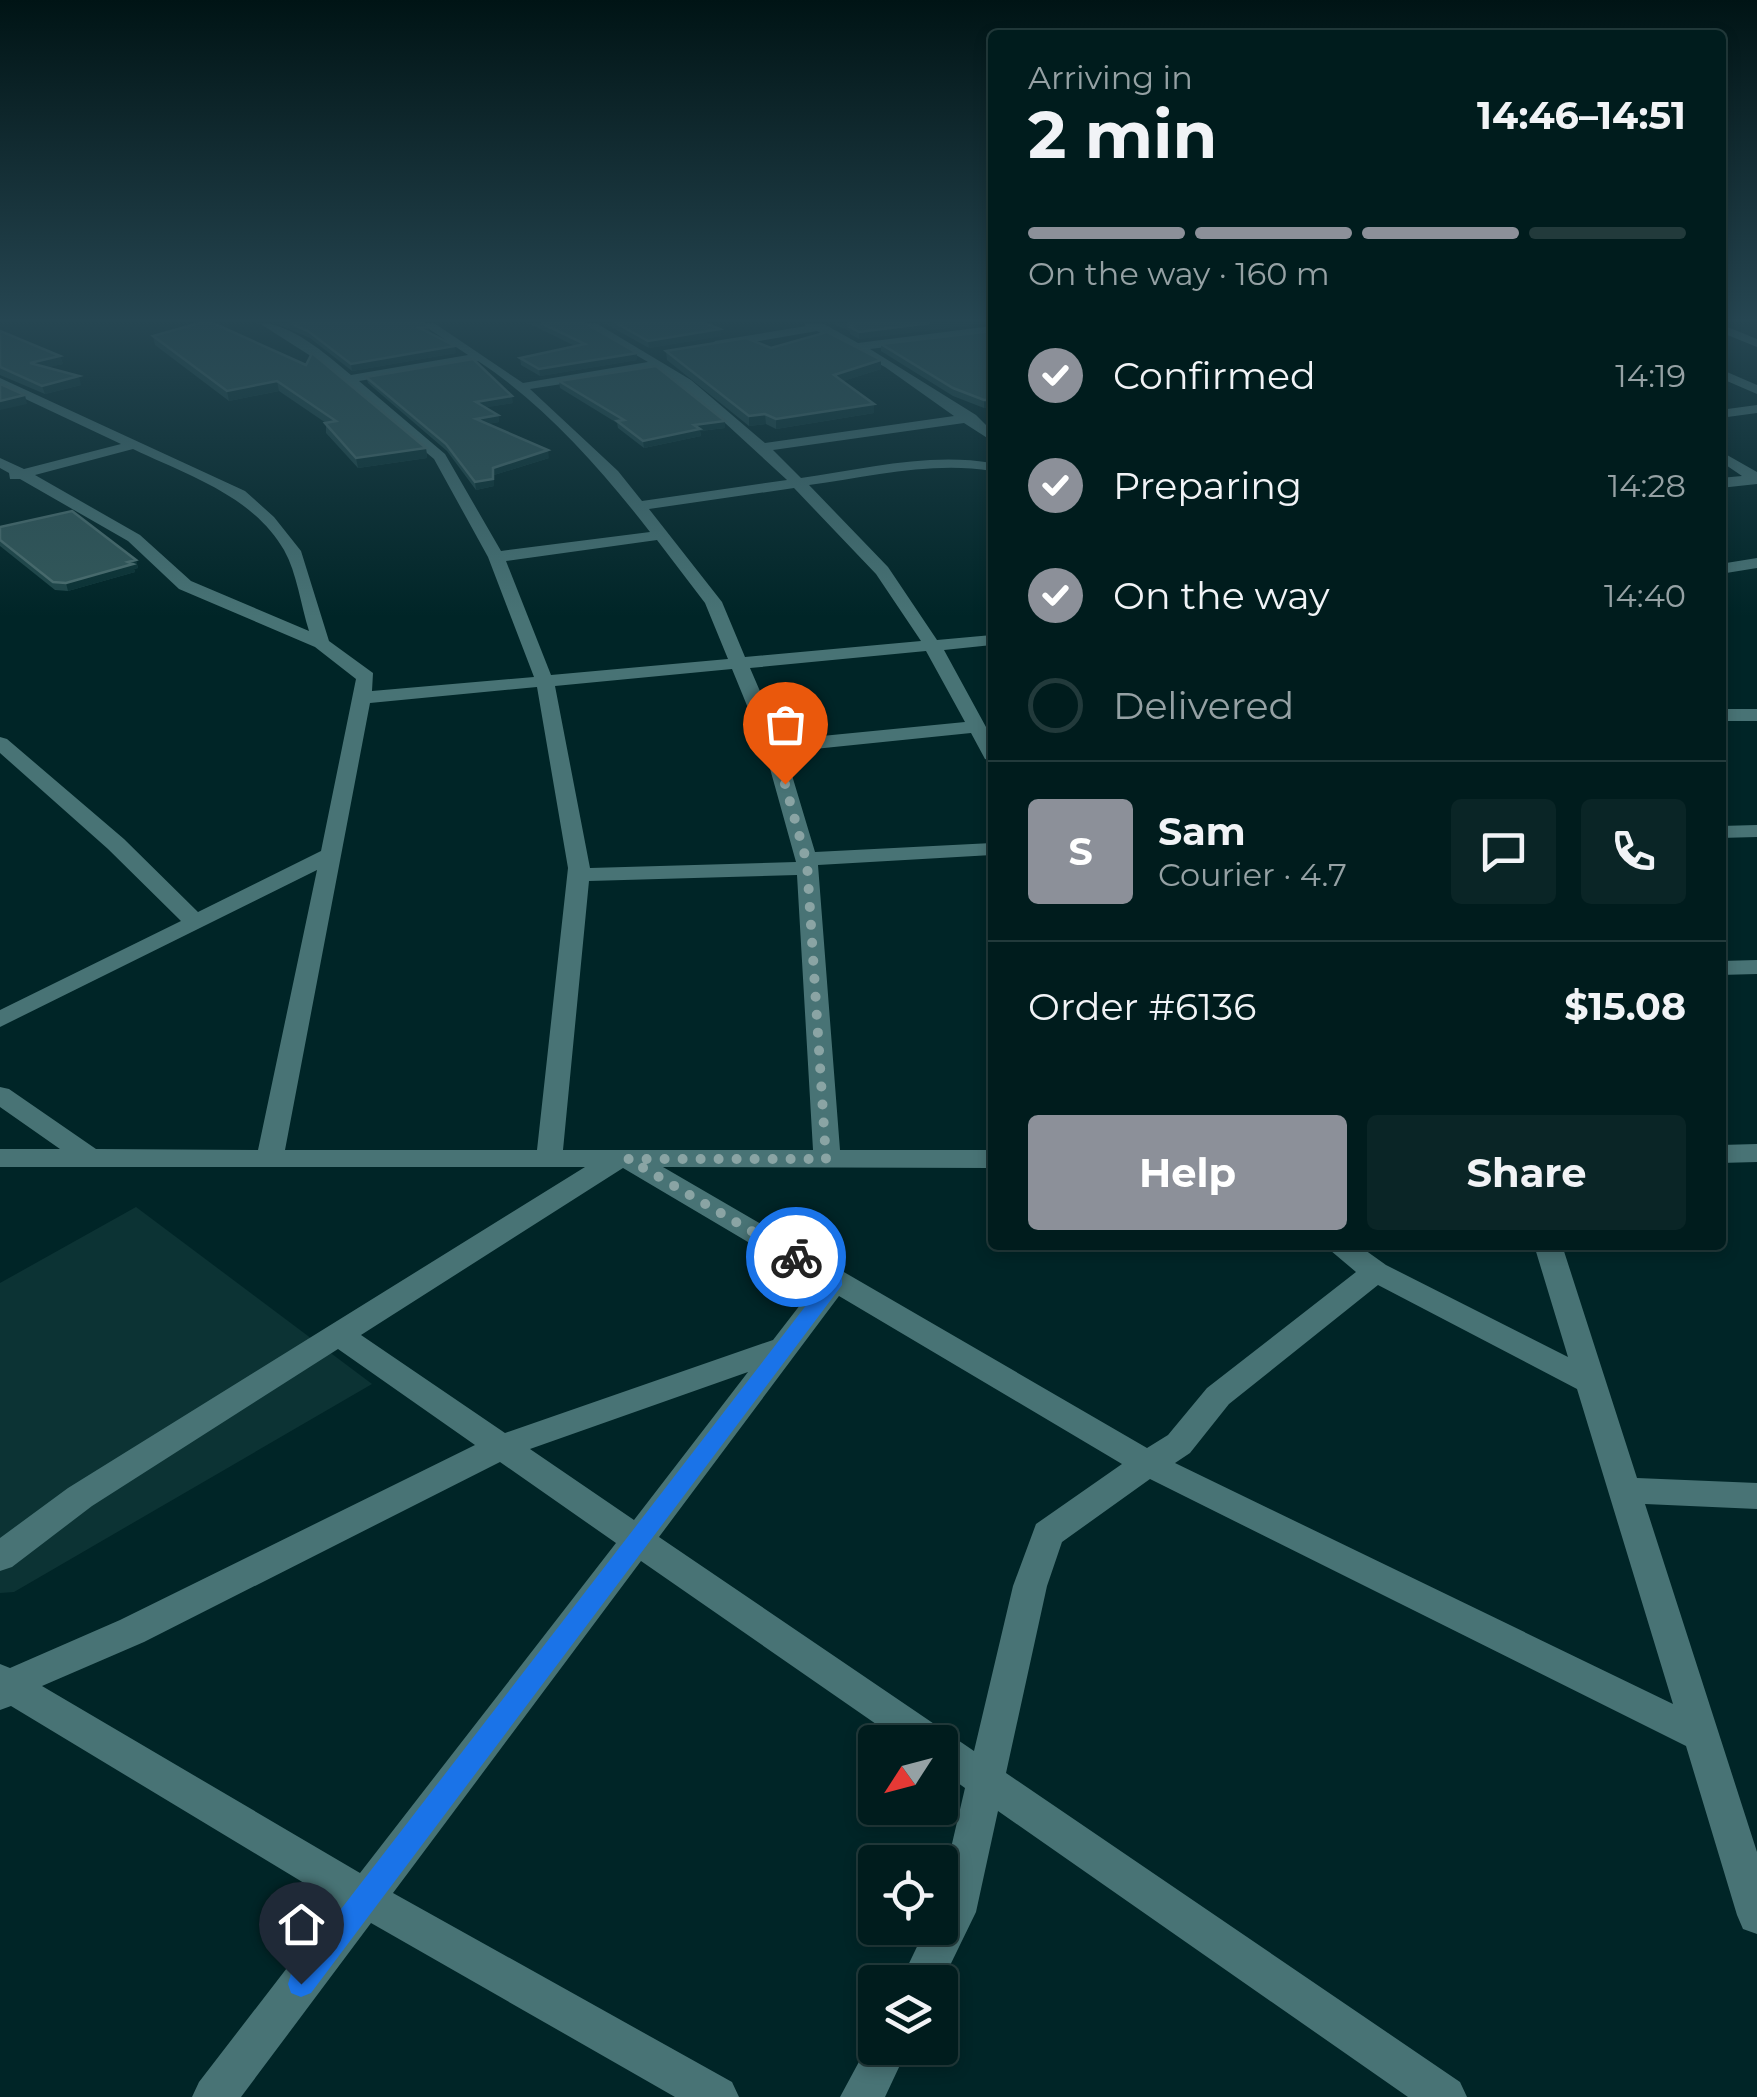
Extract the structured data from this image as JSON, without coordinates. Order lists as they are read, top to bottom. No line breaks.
{"north":"bottom left","page":{"heading":["2 min","Arriving in","14:46–14:51"],"panel":["Sam","Courier · 4.7","Order #6136","$15.08"],"bar":"On the way · 160 m","list":[["Confirmed","14:19"],["Preparing","14:28"],["On the way","14:40"],"Delivered"],"round":"S","buttons":["Help","Share"]}}
